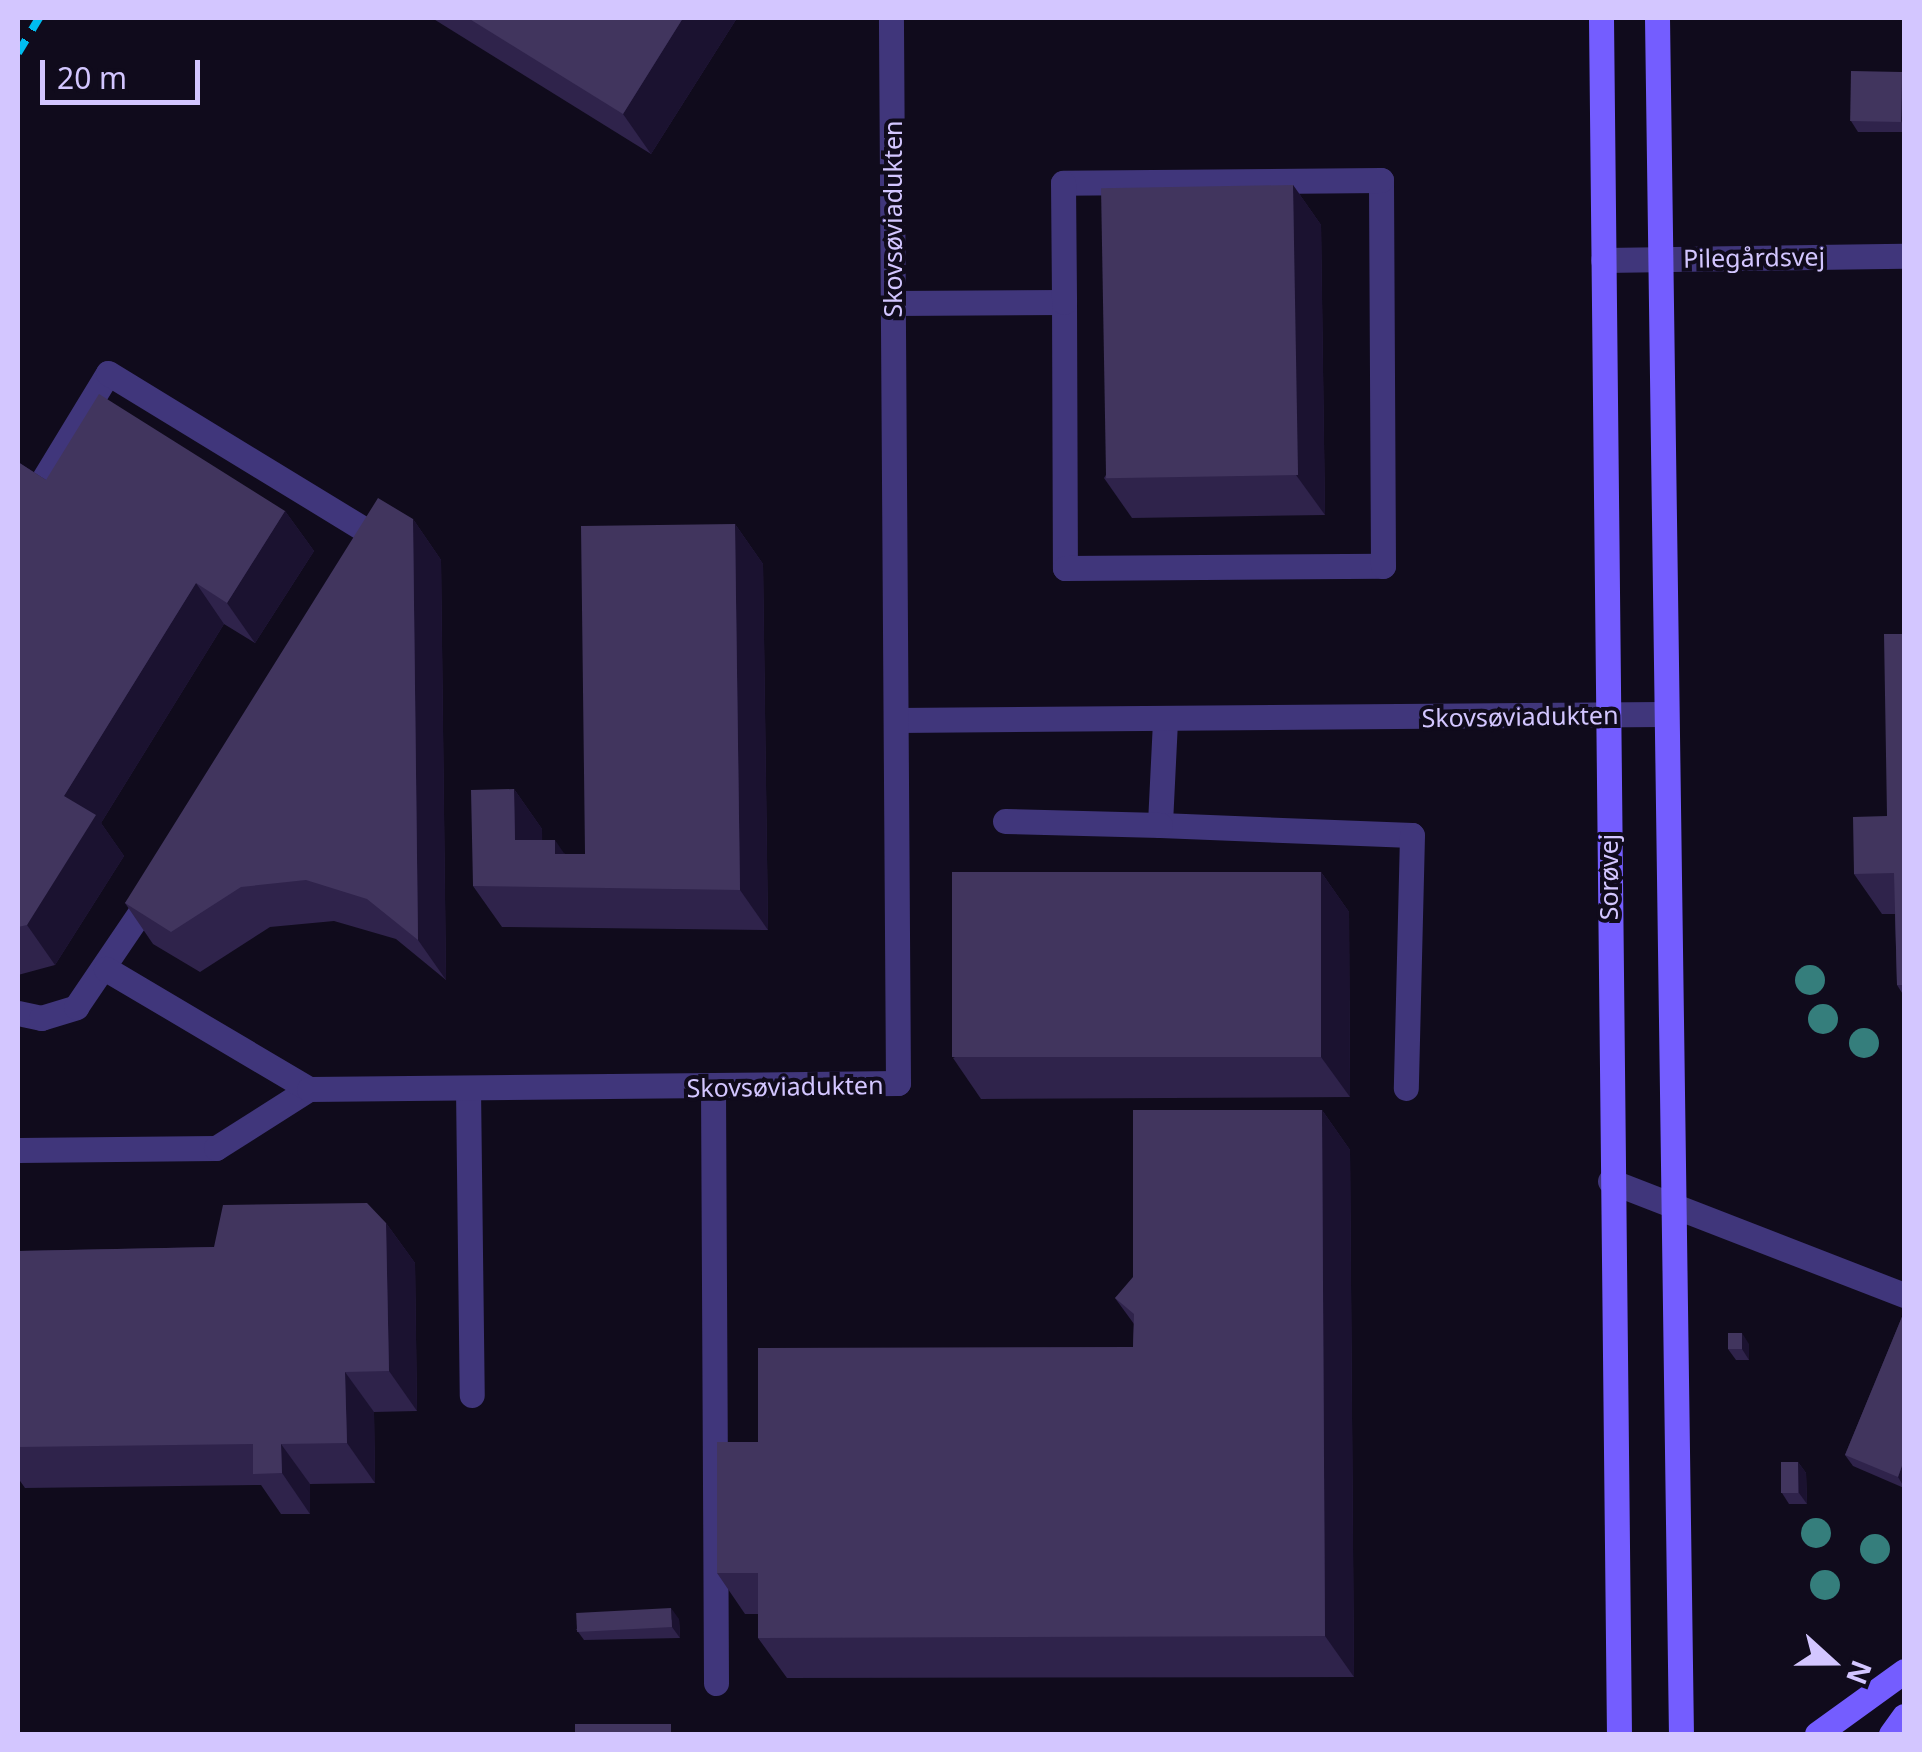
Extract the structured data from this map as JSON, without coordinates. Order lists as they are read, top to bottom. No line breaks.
{"streets":{"street":["Skovsøviadukten","Pilegårdsvej","Sorøvej"]},"crossings":[["Skovsøviadukten","Sorøvej"],["Pilegårdsvej","Sorøvej"]],"scale_bar":"20 m","north":"right"}
